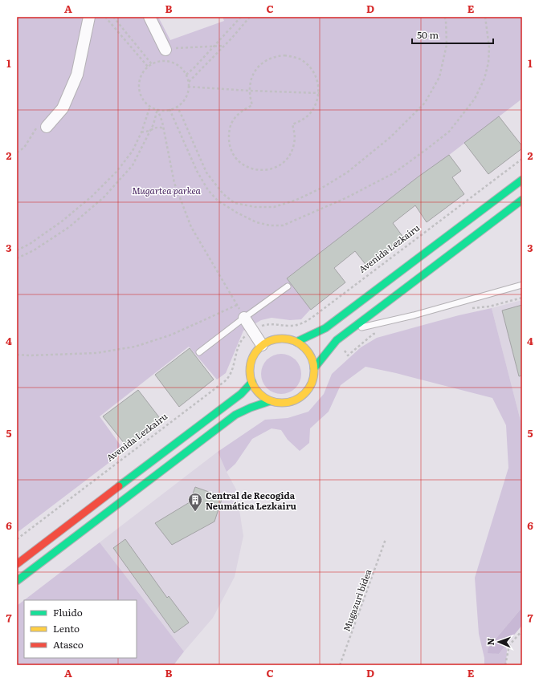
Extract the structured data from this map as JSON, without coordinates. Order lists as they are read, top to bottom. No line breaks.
{"streets":{"path":["Avenida Lezkairu","Mugazuri bidea"]},"parks":["Mugartea parkea"],"places":{"building":["Central de Recogida Neumática Lezkairu"]},"legend":["Fluido","Lento","Atasco"],"scale_bar":"50 m","north":"left","grid":{"columns":["A","B","C","D","E"],"rows":["1","2","3","4","5","6","7"]}}
